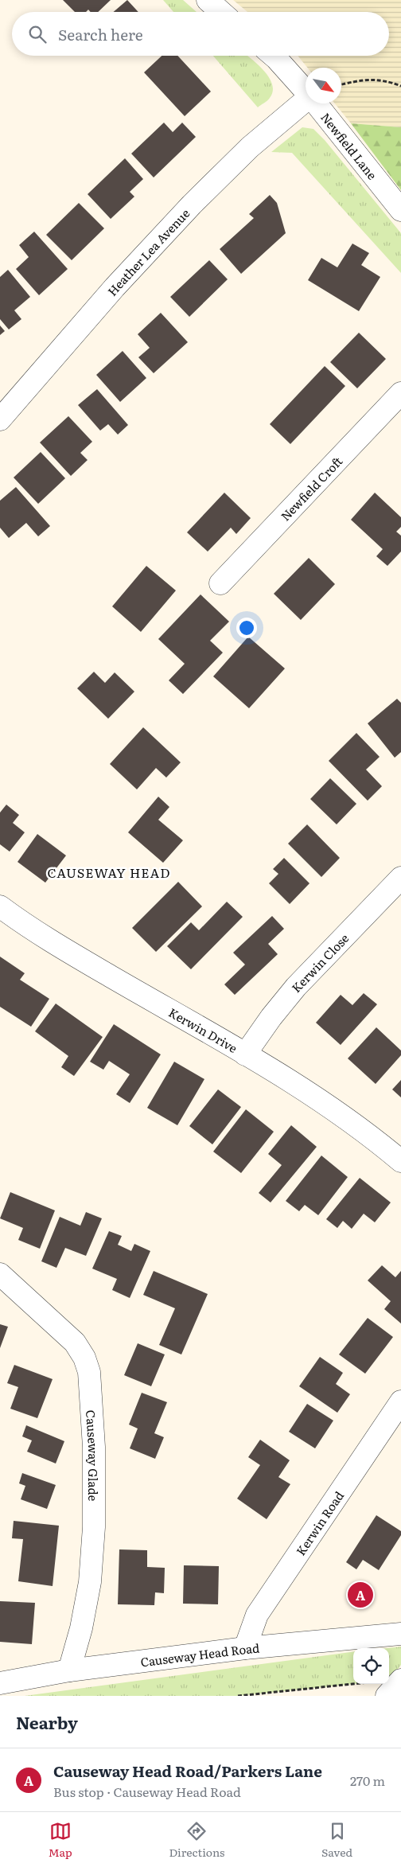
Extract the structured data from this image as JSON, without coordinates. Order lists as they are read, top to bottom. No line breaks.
{"streets":{"street":["Newfield Lane","Heather Lea Avenue","Newfield Croft","Kerwin Close","Kerwin Drive","Causeway Glade","Kerwin Road","Causeway Head Road"]},"crossings":[["Kerwin Close","Kerwin Drive"],["Causeway Glade","Causeway Head Road"],["Kerwin Road","Causeway Head Road"]],"districts":["CAUSEWAY HEAD"],"north":"bottom right","page":{"search":"Search here","pins":"A","heading":"Nearby","list":[{"mark":"A","name":"Causeway Head Road/Parkers Lane","note":"Bus stop · Causeway Head Road","value":"270 m"}],"nav":["Map","Directions","Saved"]}}
